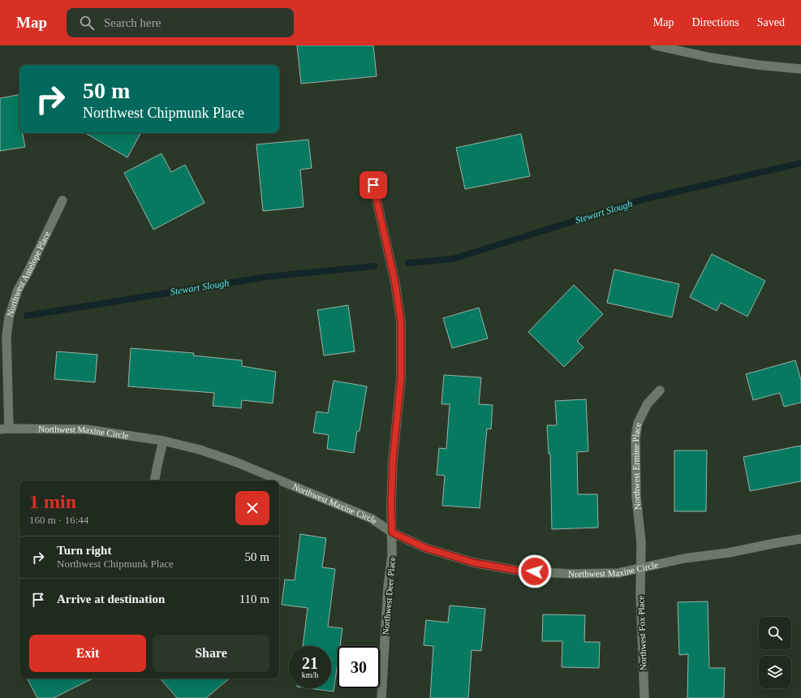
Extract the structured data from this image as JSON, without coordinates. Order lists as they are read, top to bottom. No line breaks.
{"streets":{"street":["Northwest Antelope Place","Northwest Maxine Circle","Northwest Ermine Place","Northwest Deer Place","Northwest Fox Place"]},"crossings":[["Northwest Antelope Place","Northwest Maxine Circle"],["Northwest Maxine Circle","Northwest Ermine Place"],["Northwest Maxine Circle","Northwest Deer Place"],["Northwest Maxine Circle","Northwest Fox Place"],["Northwest Ermine Place","Northwest Fox Place"]],"water":["Stewart Slough"],"page":{"header":"Map","search":"Search here","nav":["Map","Directions","Saved"],"turn":["50 m","Northwest Chipmunk Place"],"heading":["1 min","160 m · 16:44"],"list":[{"name":"Turn right","note":"Northwest Chipmunk Place","value":"50 m"},{"name":"Arrive at destination","value":"110 m"}],"buttons":["Exit","Share"],"speed":"21 km/h","limit":"30"}}
